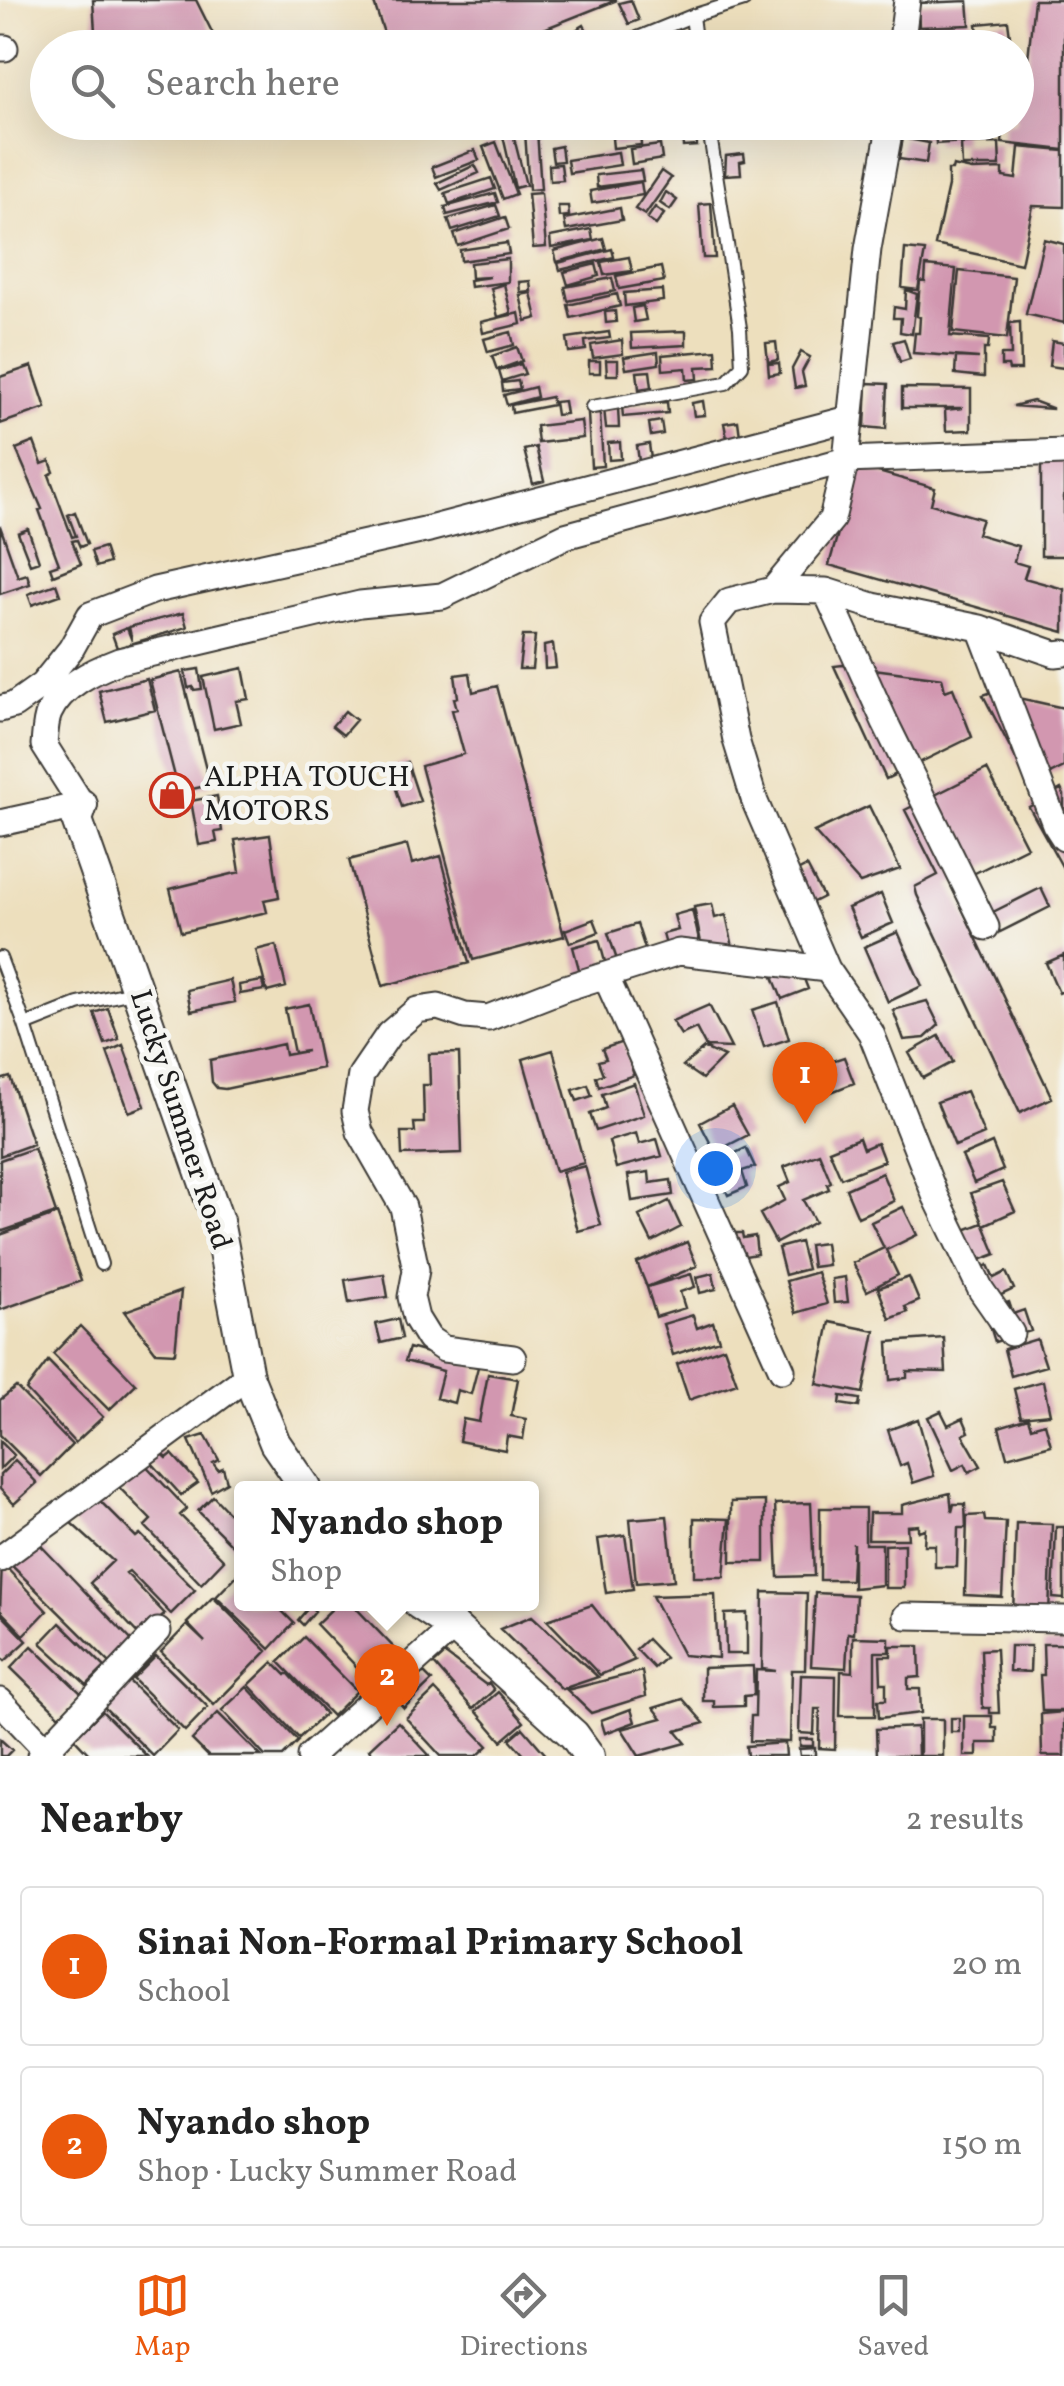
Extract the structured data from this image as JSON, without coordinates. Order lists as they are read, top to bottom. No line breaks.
{"streets":{"street":["Lucky Summer Road"]},"places":{"shop":["ALPHA TOUCH MOTORS"]},"page":{"search":"Search here","pins":["1","2"],"popup":["Nyando shop","Shop"],"heading":["Nearby","2 results"],"list":[{"mark":"1","name":"Sinai Non-Formal Primary School","note":"School","value":"20 m"},{"mark":"2","name":"Nyando shop","note":"Shop · Lucky Summer Road","value":"150 m"}],"nav":["Map","Directions","Saved"]}}
